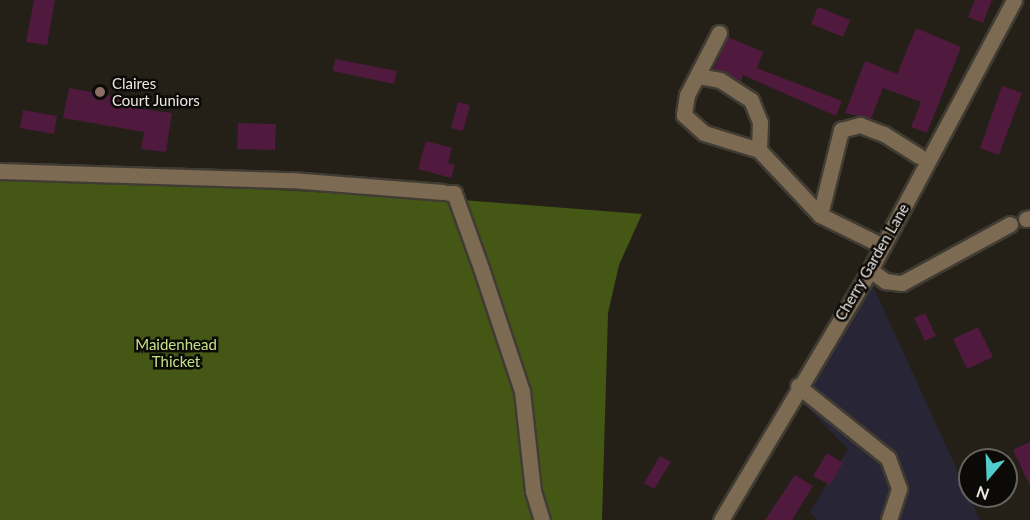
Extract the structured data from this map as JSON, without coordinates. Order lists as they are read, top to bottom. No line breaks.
{"streets":{"street":["Cherry Garden Lane"]},"parks":["Maidenhead Thicket"],"places":["Claires Court Juniors"],"north":"bottom"}
